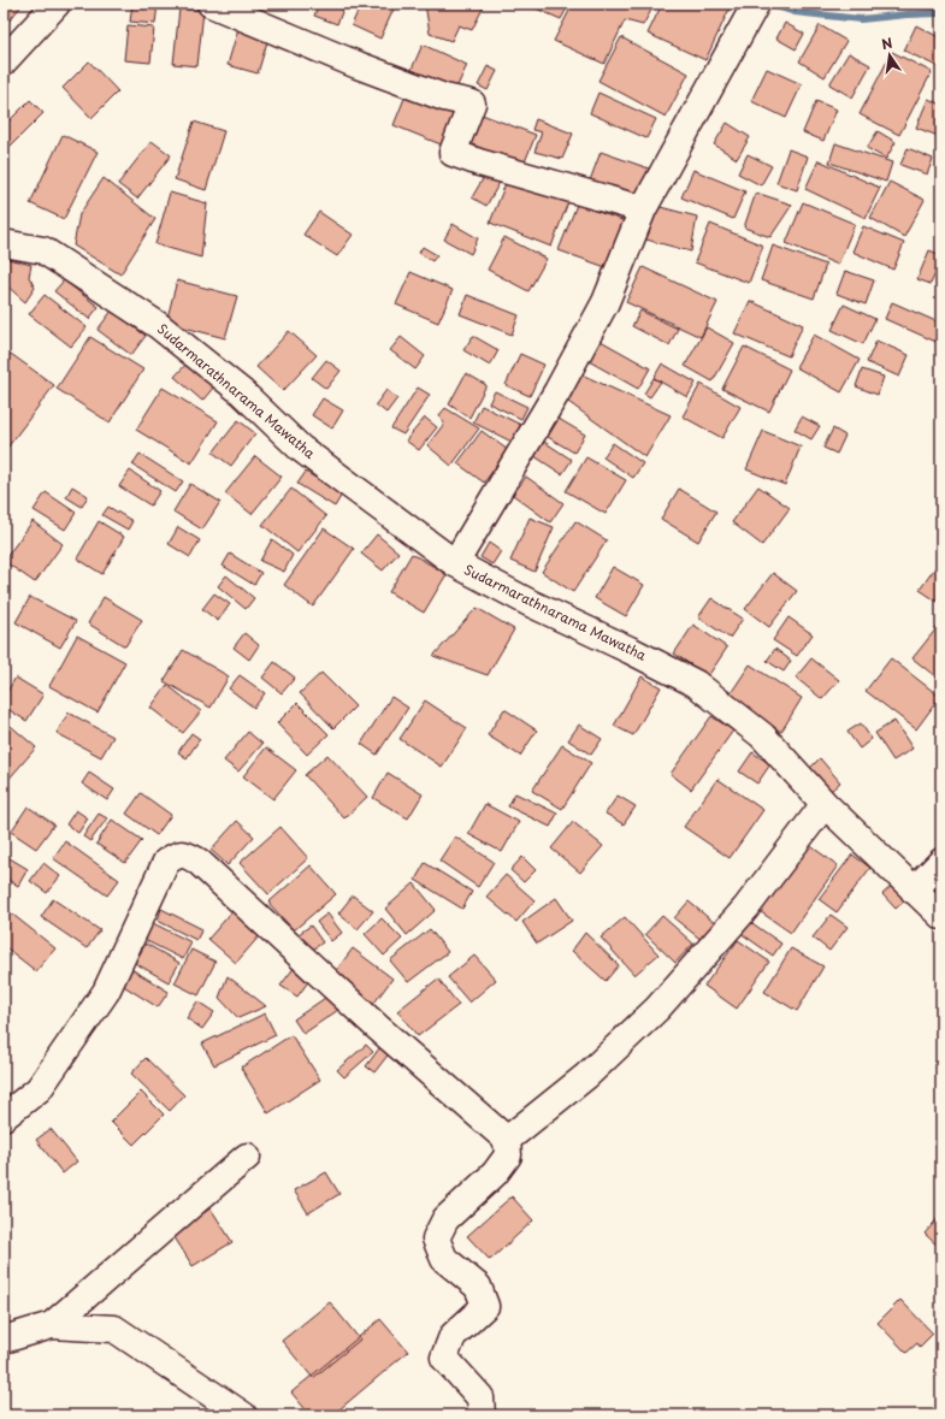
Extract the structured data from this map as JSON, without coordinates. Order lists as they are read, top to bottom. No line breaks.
{"streets":{"street":["Sudarmarathnarama Mawatha"]},"north":"top"}
